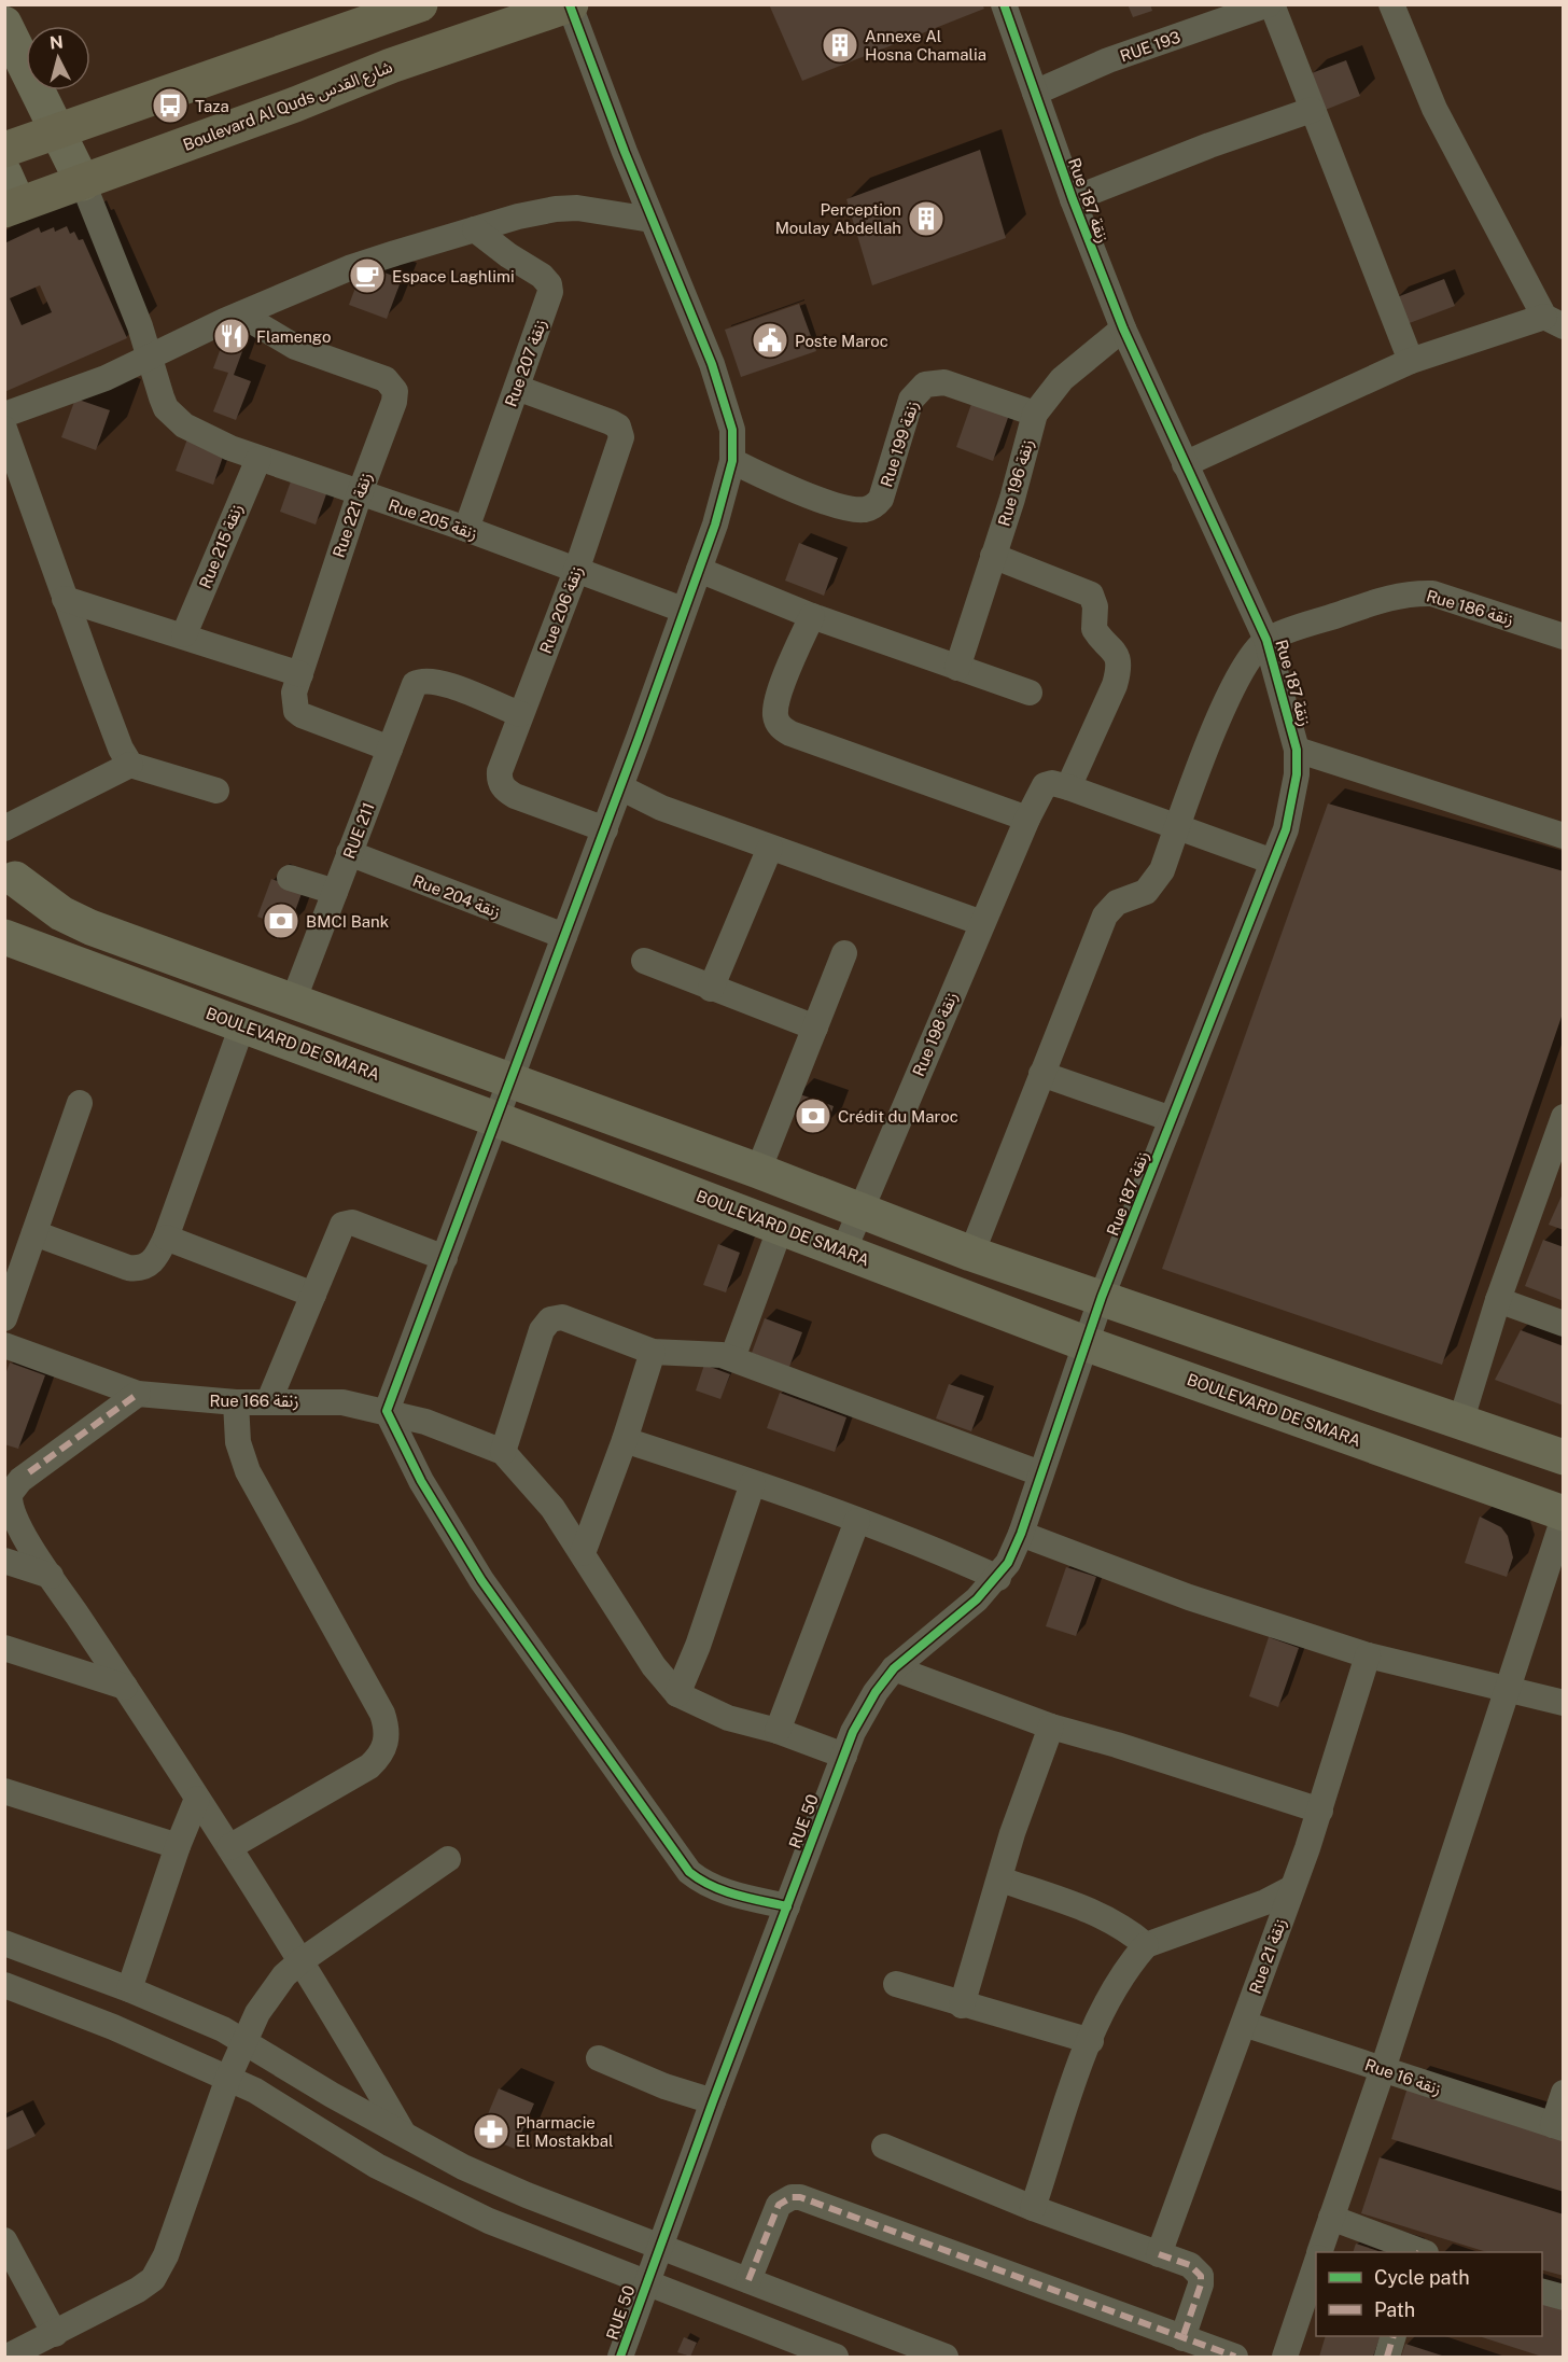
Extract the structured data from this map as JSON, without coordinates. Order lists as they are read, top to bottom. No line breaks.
{"streets":{"main road":["Boulevard Al Quds شارع القدس"],"street":["RUE 193","Rue 187 زنقة","Rue 207 زنقة","Rue 199 زنقة","Rue 196 زنقة","Rue 221 زنقة","Rue 205 زنقة","Rue 215 زنقة","Rue 186 زنقة","Rue 206 زنقة","RUE 211","Rue 204 زنقة","Rue 198 زنقة","BOULEVARD DE SMARA","Rue 166 زنقة","RUE 50","Rue 21 زنقة","Rue 16 زنقة"]},"crossings":[["RUE 193","Rue 187 زنقة"],["Boulevard Al Quds شارع القدس","Rue 205 زنقة"],["Rue 187 زنقة","Rue 196 زنقة"],["Rue 187 زنقة","Rue 186 زنقة"],["Rue 187 زنقة","BOULEVARD DE SMARA"],["Rue 187 زنقة","RUE 50"],["Rue 207 زنقة","Rue 205 زنقة"],["Rue 207 زنقة","Rue 206 زنقة"],["Rue 199 زنقة","Rue 196 زنقة"],["Rue 196 زنقة","Rue 198 زنقة"],["Rue 221 زنقة","Rue 205 زنقة"],["Rue 221 زنقة","RUE 211"],["Rue 205 زنقة","Rue 215 زنقة"],["Rue 205 زنقة","Rue 206 زنقة"],["Rue 206 زنقة","RUE 211"],["RUE 211","Rue 204 زنقة"],["Rue 198 زنقة","BOULEVARD DE SMARA"],["BOULEVARD DE SMARA","RUE 50"],["Rue 21 زنقة","Rue 16 زنقة"]],"places":{"building":["Annexe Al Hosna Chamalia","Perception Moulay Abdellah"],"bus stop":["Taza"],"cafe":["Espace Laghlimi"],"restaurant":["Flamengo"],"public building":["Poste Maroc"],"bank":["BMCI Bank","Crédit du Maroc"],"pharmacy":["Pharmacie El Mostakbal"]},"legend":["Cycle path","Path"],"north":"top"}
